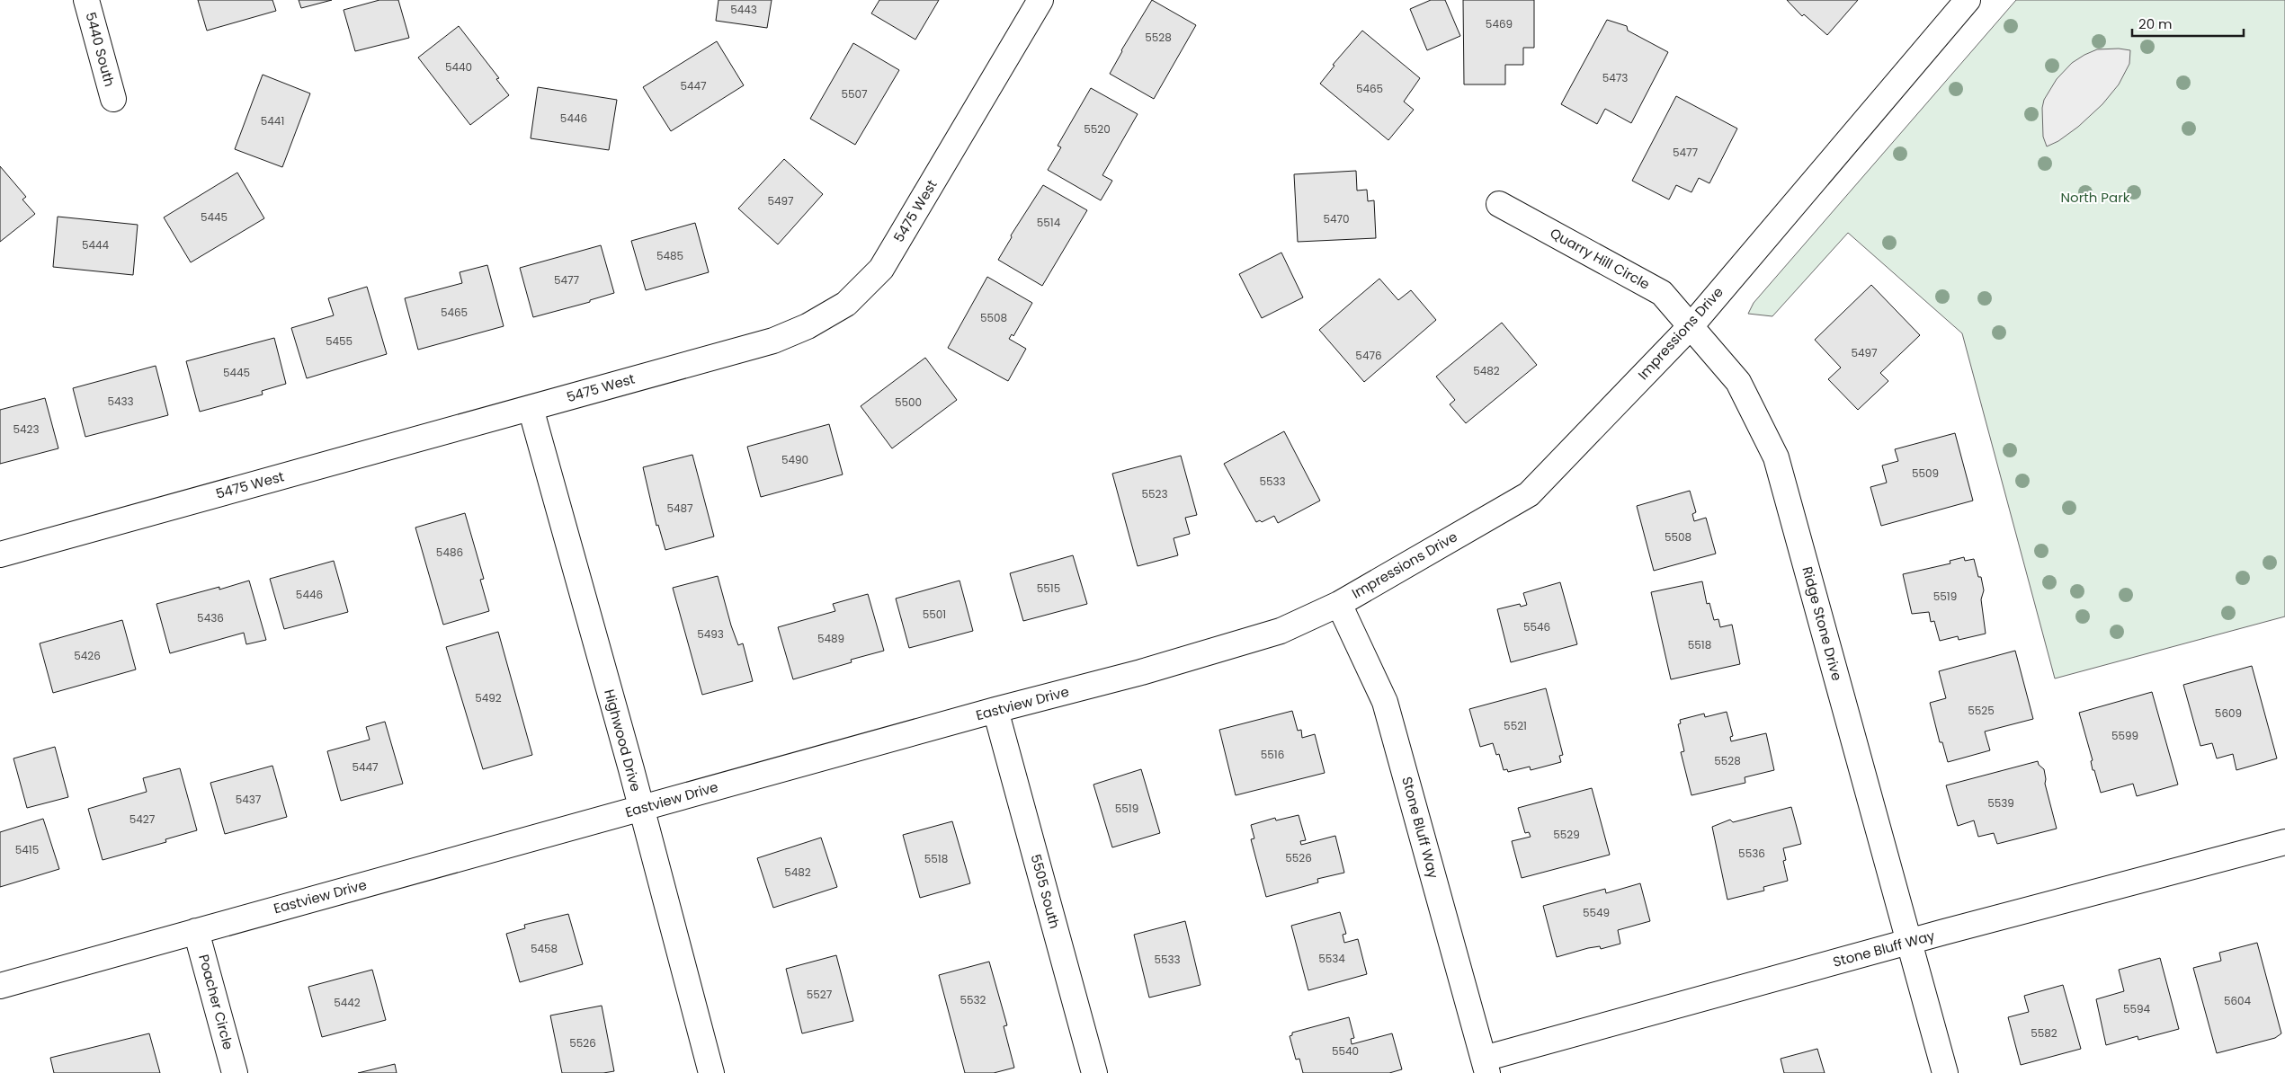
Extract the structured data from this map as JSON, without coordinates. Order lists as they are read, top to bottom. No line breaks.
{"streets":{"street":["5440 South","5475 West","Quarry Hill Circle","Impressions Drive","Ridge Stone Drive","Eastview Drive","Highwood Drive","Stone Bluff Way","5505 South","Poacher Circle"]},"crossings":[["5475 West","Highwood Drive"],["Quarry Hill Circle","Impressions Drive"],["Quarry Hill Circle","Ridge Stone Drive"],["Impressions Drive","Ridge Stone Drive"],["Impressions Drive","Eastview Drive"],["Impressions Drive","Stone Bluff Way"],["Ridge Stone Drive","Stone Bluff Way"],["Eastview Drive","Highwood Drive"],["Eastview Drive","Stone Bluff Way"],["Eastview Drive","5505 South"],["Eastview Drive","Poacher Circle"]],"parks":["North Park"],"house_numbers":["5443","5469","5528","5440","5473","5447","5465","5507","5446","5441","5520","5477","5497","5445","5470","5514","5444","5485","5477","5465","5508","5455","5497","5476","5482","5445","5433","5500","5423","5490","5509","5533","5523","5487","5508","5486","5515","5446","5519","5501","5436","5546","5493","5489","5518","5426","5492","5525","5609","5521","5599","5516","5528","5447","5437","5539","5519","5427","5529","5415","5536","5526","5518","5482","5549","5458","5534","5533","5527","5532","5604","5442","5594","5582","5526","5540"],"scale_bar":"20 m"}
